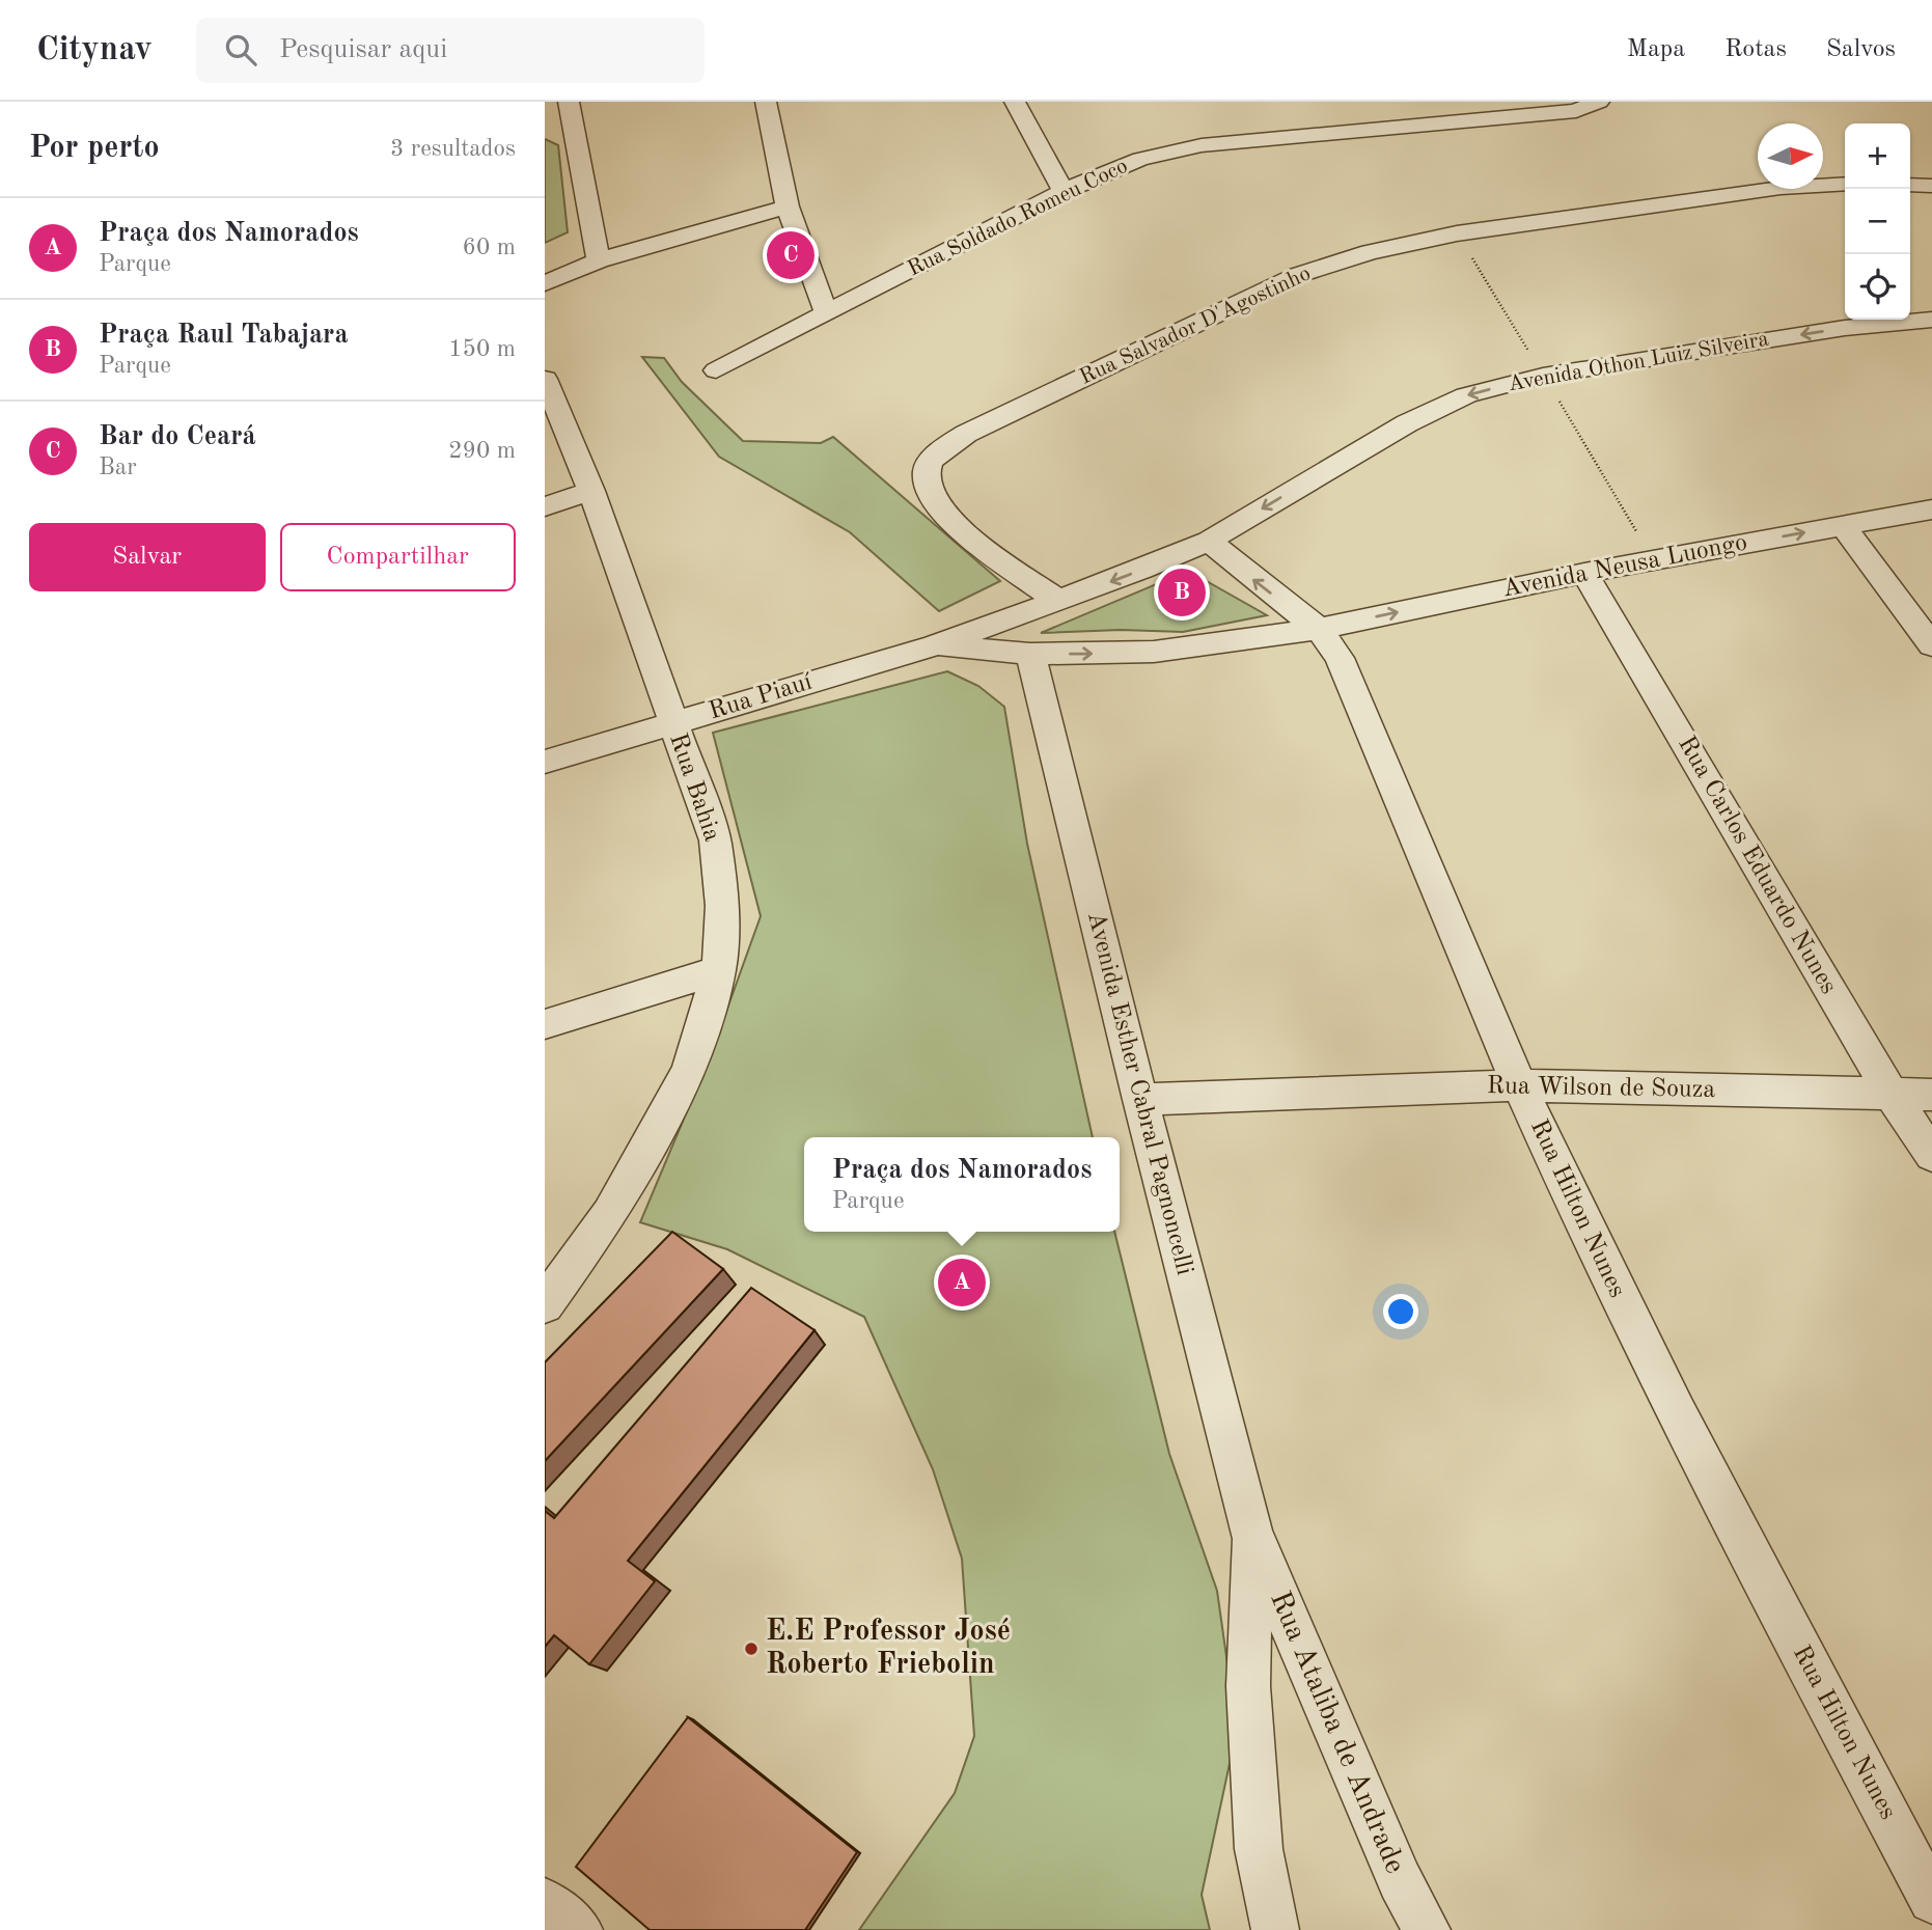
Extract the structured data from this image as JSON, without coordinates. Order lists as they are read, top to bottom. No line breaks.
{"streets":{"street":["Rua Soldado Romeu Coco","Rua Salvador D'Agostinho","Avenida Othon Luiz Silveira","Avenida Neusa Luongo","Rua Piauí","Rua Bahia","Rua Carlos Eduardo Nunes","Rua Wilson de Souza","Avenida Esther Cabral Pagnoncelli","Rua Hilton Nunes","Rua Ataliba de Andrade"]},"crossings":[["Rua Salvador D'Agostinho","Avenida Othon Luiz Silveira"],["Rua Salvador D'Agostinho","Rua Piauí"],["Avenida Othon Luiz Silveira","Rua Piauí"],["Avenida Othon Luiz Silveira","Rua Hilton Nunes"],["Avenida Neusa Luongo","Rua Piauí"],["Avenida Neusa Luongo","Rua Carlos Eduardo Nunes"],["Avenida Neusa Luongo","Avenida Esther Cabral Pagnoncelli"],["Avenida Neusa Luongo","Rua Hilton Nunes"],["Rua Piauí","Rua Bahia"],["Rua Carlos Eduardo Nunes","Rua Wilson de Souza"],["Rua Wilson de Souza","Avenida Esther Cabral Pagnoncelli"],["Rua Wilson de Souza","Rua Hilton Nunes"],["Avenida Esther Cabral Pagnoncelli","Rua Ataliba de Andrade"]],"one_way":["Avenida Othon Luiz Silveira","Avenida Neusa Luongo"],"places":["E.E Professor José Roberto Friebolin"],"north":"right","page":{"header":"Citynav","search":"Pesquisar aqui","nav":["Mapa","Rotas","Salvos"],"heading":["Por perto","3 resultados"],"map_buttons":["+","−"],"list":[{"mark":"A","name":"Praça dos Namorados","note":"Parque","value":"60 m"},{"mark":"B","name":"Praça Raul Tabajara","note":"Parque","value":"150 m"},{"mark":"C","name":"Bar do Ceará","note":"Bar","value":"290 m"}],"pins":["C","B","A"],"buttons":["Salvar","Compartilhar"],"popup":["Praça dos Namorados","Parque"]}}
